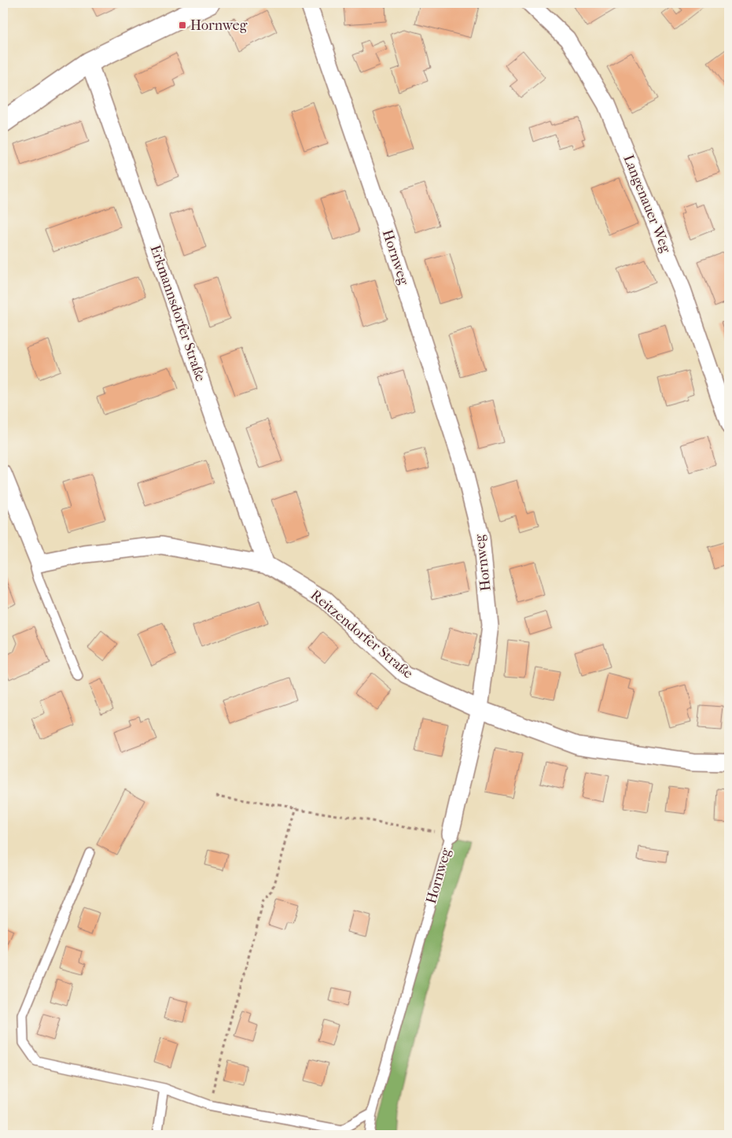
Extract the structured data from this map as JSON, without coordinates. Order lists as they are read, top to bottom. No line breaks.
{"streets":{"street":["Langenauer Weg","Hornweg","Erkmannsdorfer Straße","Reitzendorfer Straße"]},"crossings":[["Hornweg","Reitzendorfer Straße"],["Erkmannsdorfer Straße","Reitzendorfer Straße"]],"places":{"transit":["Hornweg"]}}
